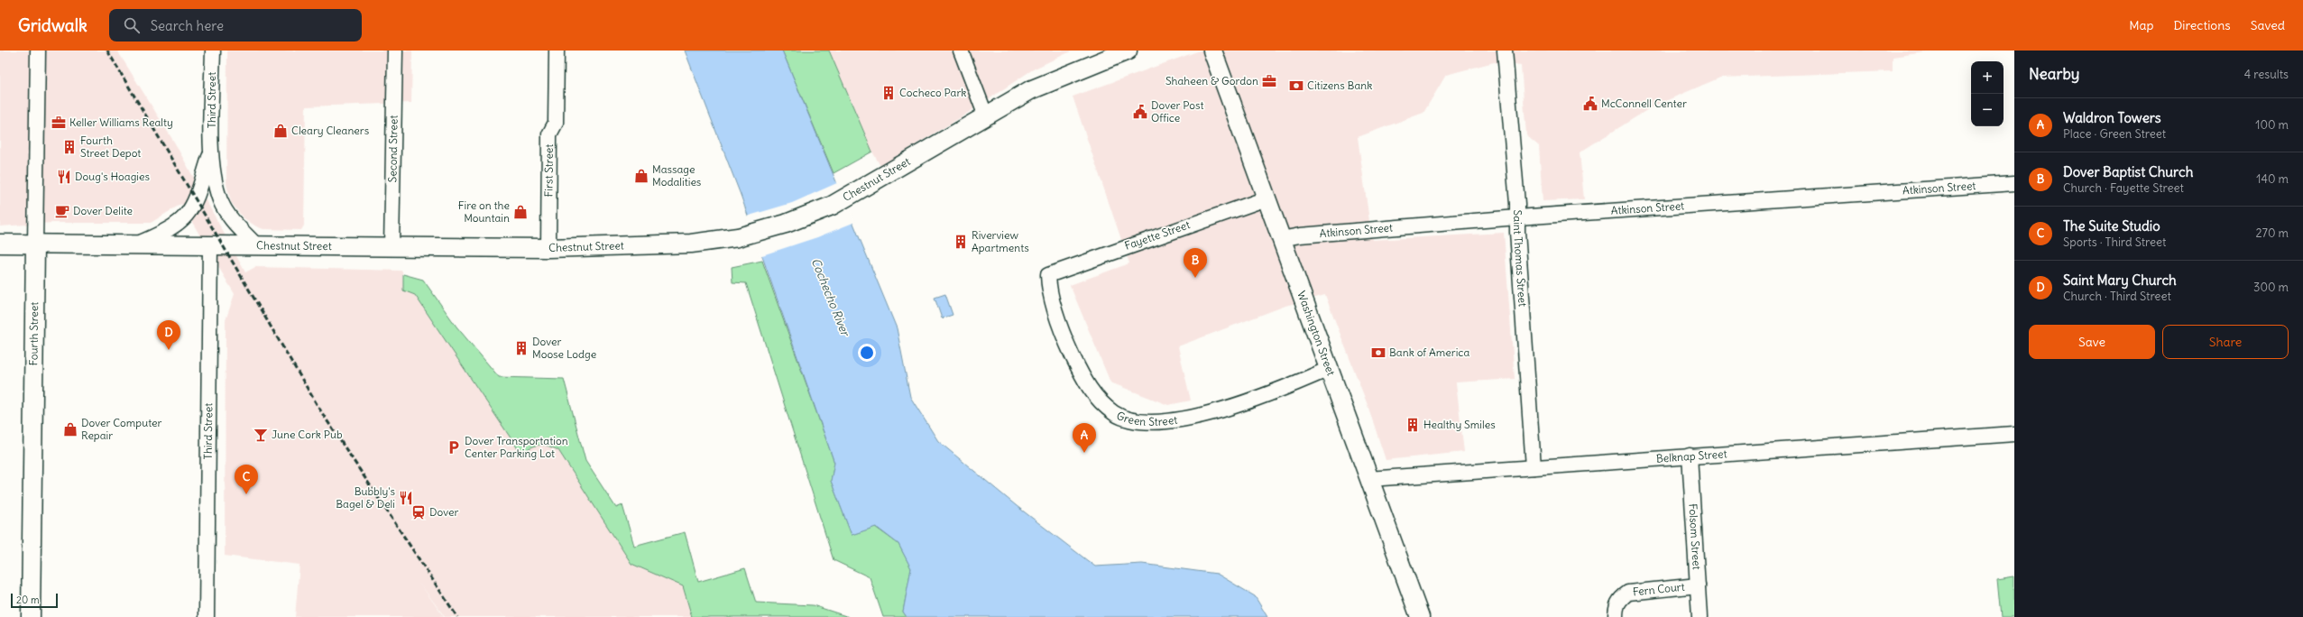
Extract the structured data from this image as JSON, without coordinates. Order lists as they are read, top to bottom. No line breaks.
{"streets":{"street":["Third Street","Second Street","First Street","Chestnut Street","Atkinson Street","Fayette Street","Saint Thomas Street","Fourth Street","Washington Street","Green Street","Belknap Street","Folsom Street","Fern Court"]},"crossings":[["Third Street","Chestnut Street"],["Second Street","Chestnut Street"],["First Street","Chestnut Street"],["Chestnut Street","Fourth Street"],["Atkinson Street","Saint Thomas Street"],["Atkinson Street","Washington Street"],["Fayette Street","Washington Street"],["Fayette Street","Green Street"],["Saint Thomas Street","Belknap Street"],["Washington Street","Green Street"],["Washington Street","Belknap Street"],["Belknap Street","Folsom Street"],["Folsom Street","Fern Court"]],"water":["Cochecho River"],"places":{"office":["Shaheen & Gordon","Keller Williams Realty"],"bank":["Citizens Bank","Bank of America"],"building":["Cocheco Park","Fourth Street Depot","Riverview Apartments","Dover Moose Lodge","Healthy Smiles"],"public building":["McConnell Center","Dover Post Office"],"shop":["Cleary Cleaners","Massage Modalities","Fire on the Mountain","Dover Computer Repair"],"restaurant":["Doug's Hoagies","Bubbly's Bagel & Deli"],"cafe":["Dover Delite"],"bar":["June Cork Pub"],"parking":["Dover Transportation Center Parking Lot"],"station":["Dover"]},"scale_bar":"20 m","page":{"header":"Gridwalk","search":"Search here","nav":["Map","Directions","Saved"],"heading":["Nearby","4 results"],"map_buttons":["+","−"],"list":[{"mark":"A","name":"Waldron Towers","note":"Place · Green Street","value":"100 m"},{"mark":"B","name":"Dover Baptist Church","note":"Church · Fayette Street","value":"140 m"},{"mark":"C","name":"The Suite Studio","note":"Sports · Third Street","value":"270 m"},{"mark":"D","name":"Saint Mary Church","note":"Church · Third Street","value":"300 m"}],"pins":["B","D","A","C"],"buttons":["Save","Share"],"scale":"20 m"}}
